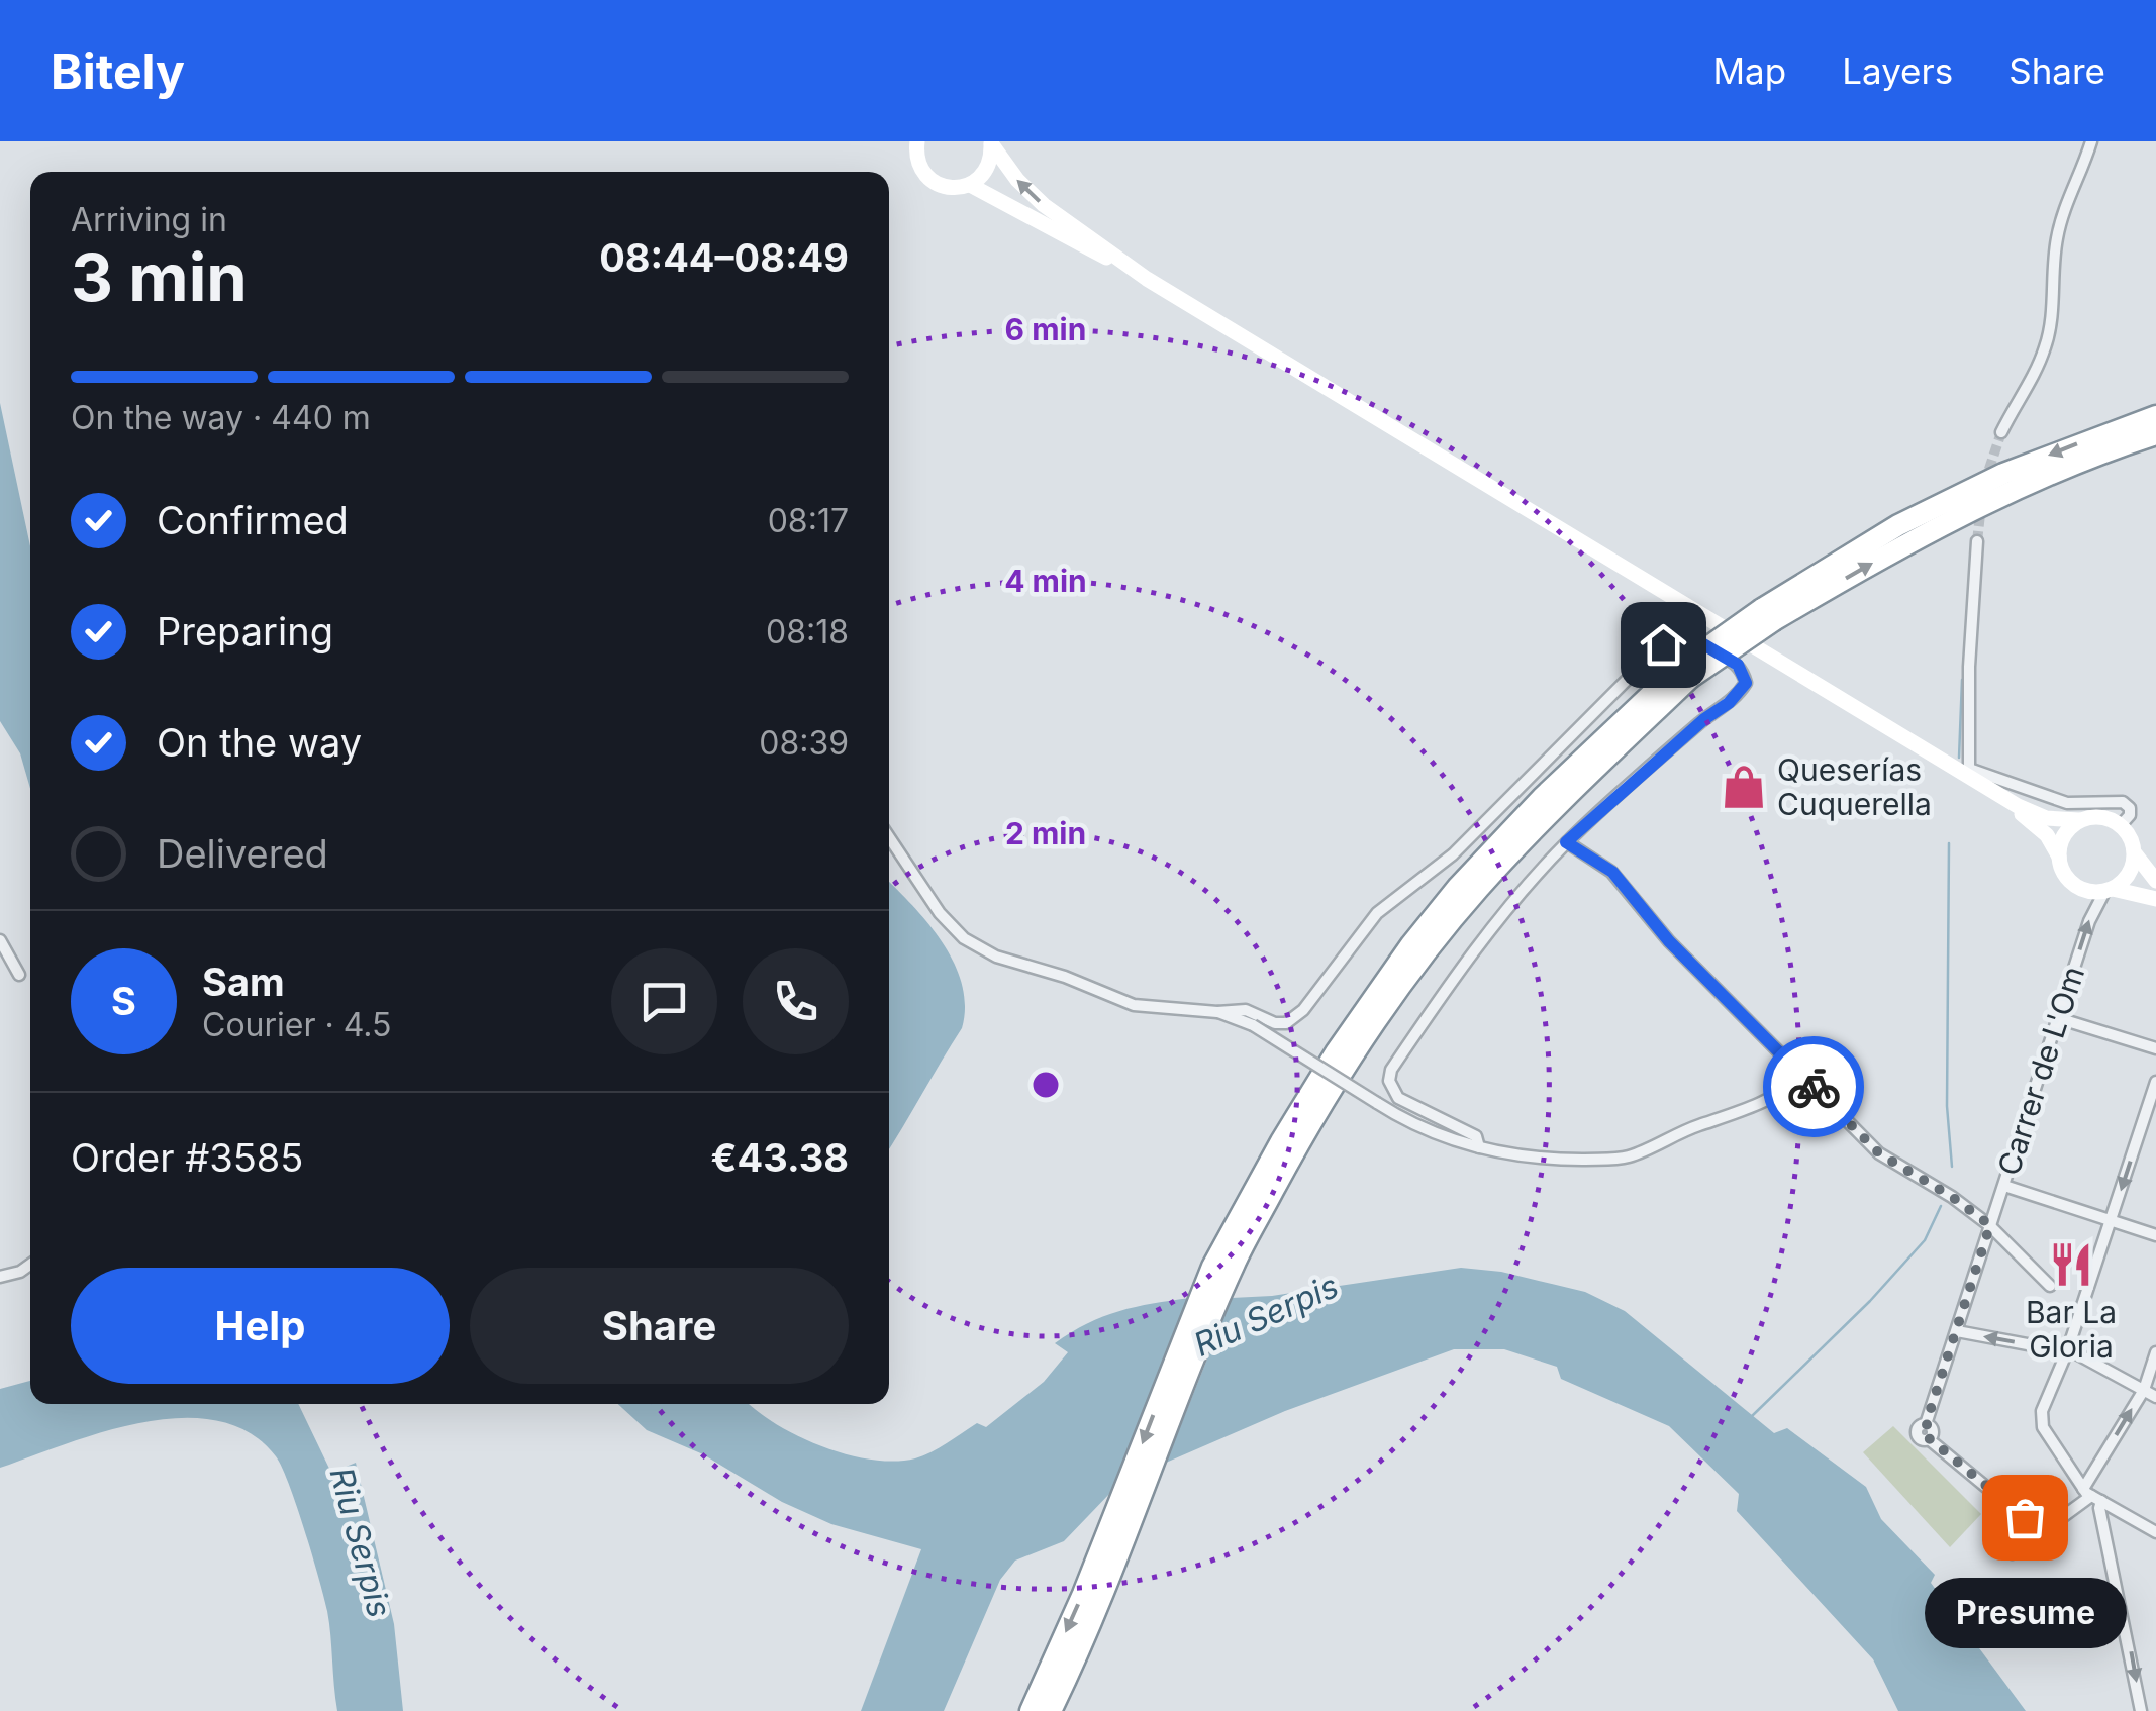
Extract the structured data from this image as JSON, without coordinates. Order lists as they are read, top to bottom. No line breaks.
{"streets":{"street":["Carrer de L'Om"]},"water":["Riu Serpis"],"places":{"shop":["Queserías Cuquerella"],"restaurant":["Bar La Gloria"],"other":["Presume"]},"page":{"header":"Bitely","nav":["Map","Layers","Share"],"heading":["3 min","Arriving in","08:44–08:49"],"panel":["Sam","Courier · 4.5","Order #3585","€43.38"],"bar":"On the way · 440 m","list":[["Confirmed","08:17"],["Preparing","08:18"],["On the way","08:39"],"Delivered"],"round":"S","buttons":["Help","Share"],"bubble":"Presume"},"rings":["6 min","4 min","2 min"]}
